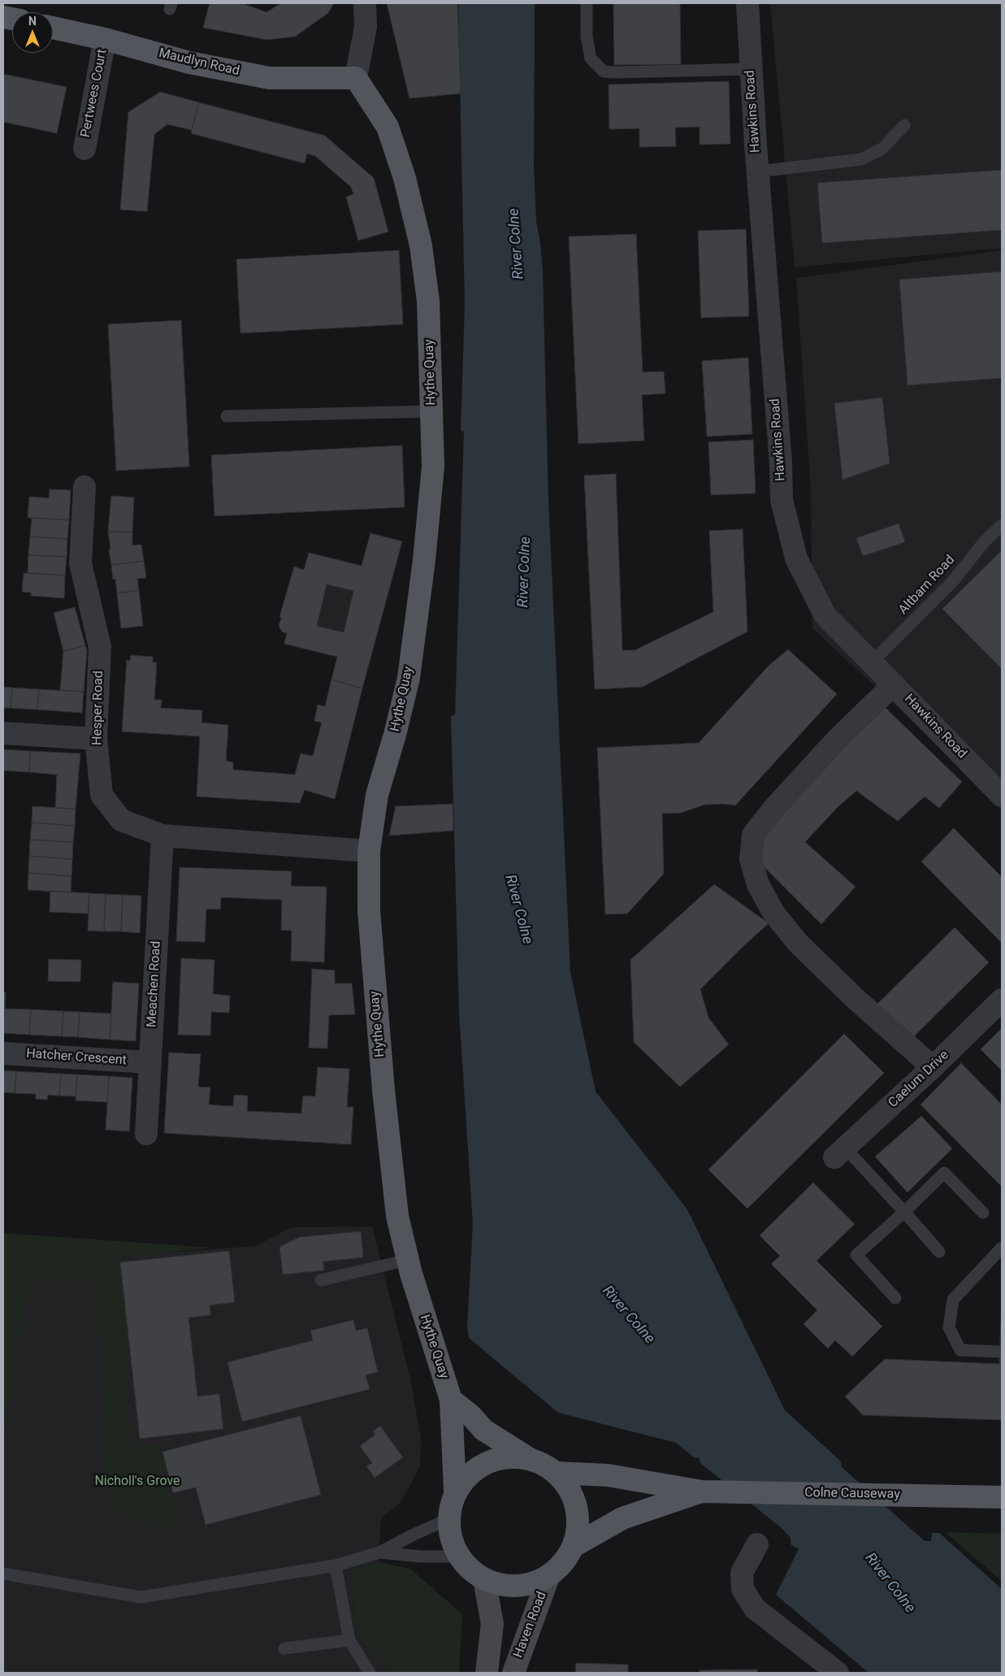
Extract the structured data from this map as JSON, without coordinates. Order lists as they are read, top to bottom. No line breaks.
{"streets":{"main road":["Maudlyn Road","Hythe Quay","Colne Causeway"],"street":["Pertwees Court","Hawkins Road","Hesper Road","Meachen Road","Hatcher Crescent","Caelum Drive","Haven Road"],"lane":["Altbarn Road"]},"crossings":[["Maudlyn Road","Pertwees Court"],["Maudlyn Road","Hythe Quay"],["Hawkins Road","Altbarn Road"],["Hythe Quay","Hesper Road"],["Hythe Quay","Colne Causeway"],["Hythe Quay","Haven Road"],["Hesper Road","Meachen Road"],["Meachen Road","Hatcher Crescent"],["Colne Causeway","Haven Road"]],"water":["River Colne"],"parks":["Nicholl's Grove"],"north":"top"}
